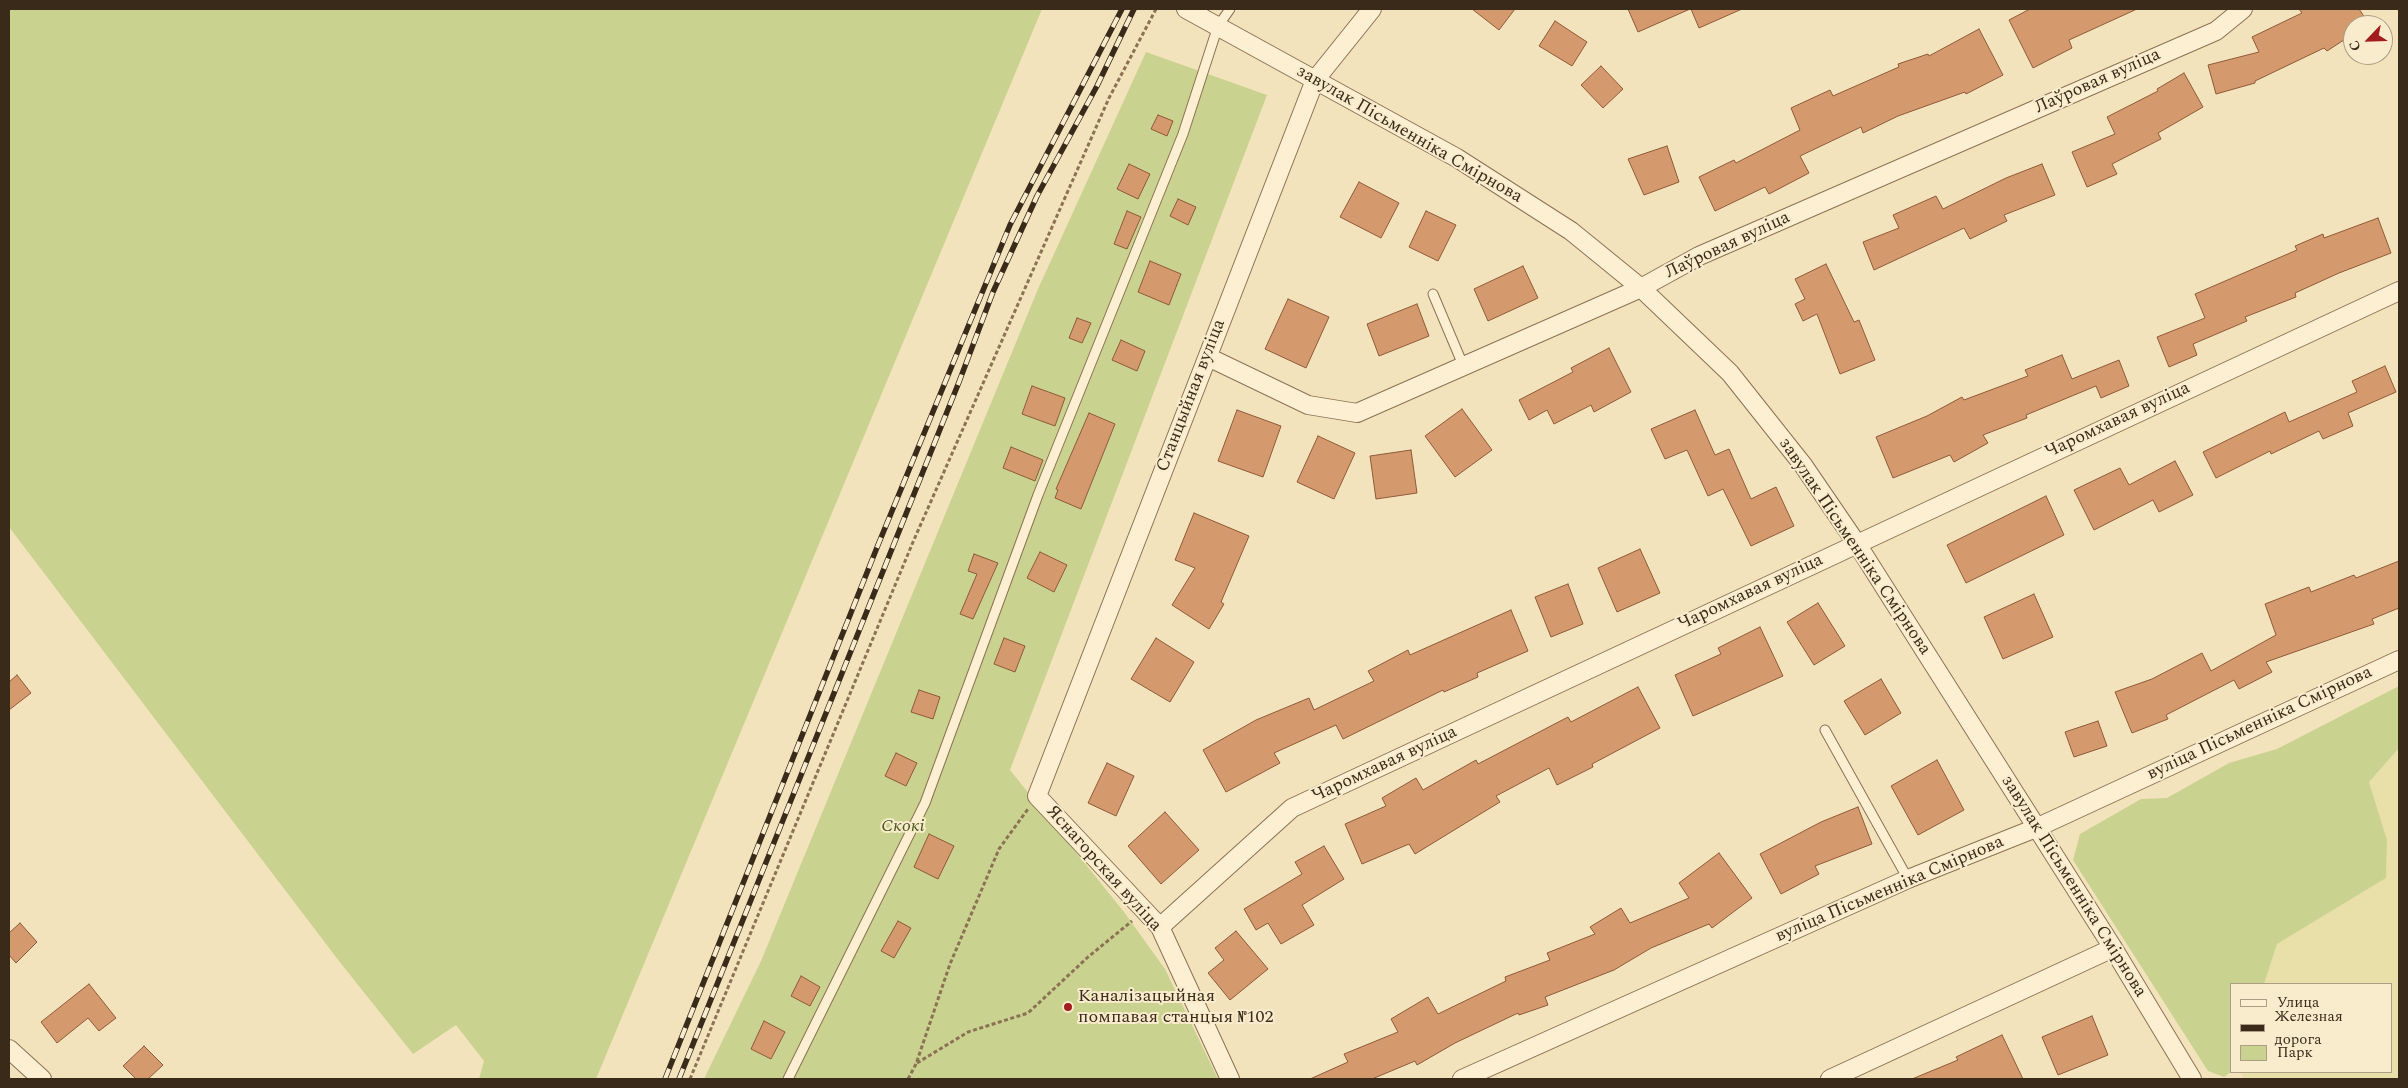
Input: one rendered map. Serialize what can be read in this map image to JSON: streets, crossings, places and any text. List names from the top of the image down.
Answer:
{
  "streets": {
    "street": [
      "Лаўровая вуліца",
      "завулак Пісьменніка Смірнова",
      "Станцыйная вуліца",
      "Чаромхавая вуліца",
      "вуліца Пісьменніка Смірнова",
      "Яснагорская вуліца"
    ]
  },
  "crossings": [
    ["Лаўровая вуліца", "завулак Пісьменніка Смірнова"],
    ["Лаўровая вуліца", "Станцыйная вуліца"],
    ["завулак Пісьменніка Смірнова", "Станцыйная вуліца"],
    ["завулак Пісьменніка Смірнова", "Чаромхавая вуліца"],
    ["завулак Пісьменніка Смірнова", "вуліца Пісьменніка Смірнова"],
    ["Станцыйная вуліца", "Яснагорская вуліца"],
    ["Чаромхавая вуліца", "Яснагорская вуліца"]
  ],
  "parks": ["Скокі"],
  "places": ["Каналізацыйная помпавая станцыя №102"],
  "legend": ["Улица", "Железная дорога", "Парк"],
  "north": "bottom left"
}
